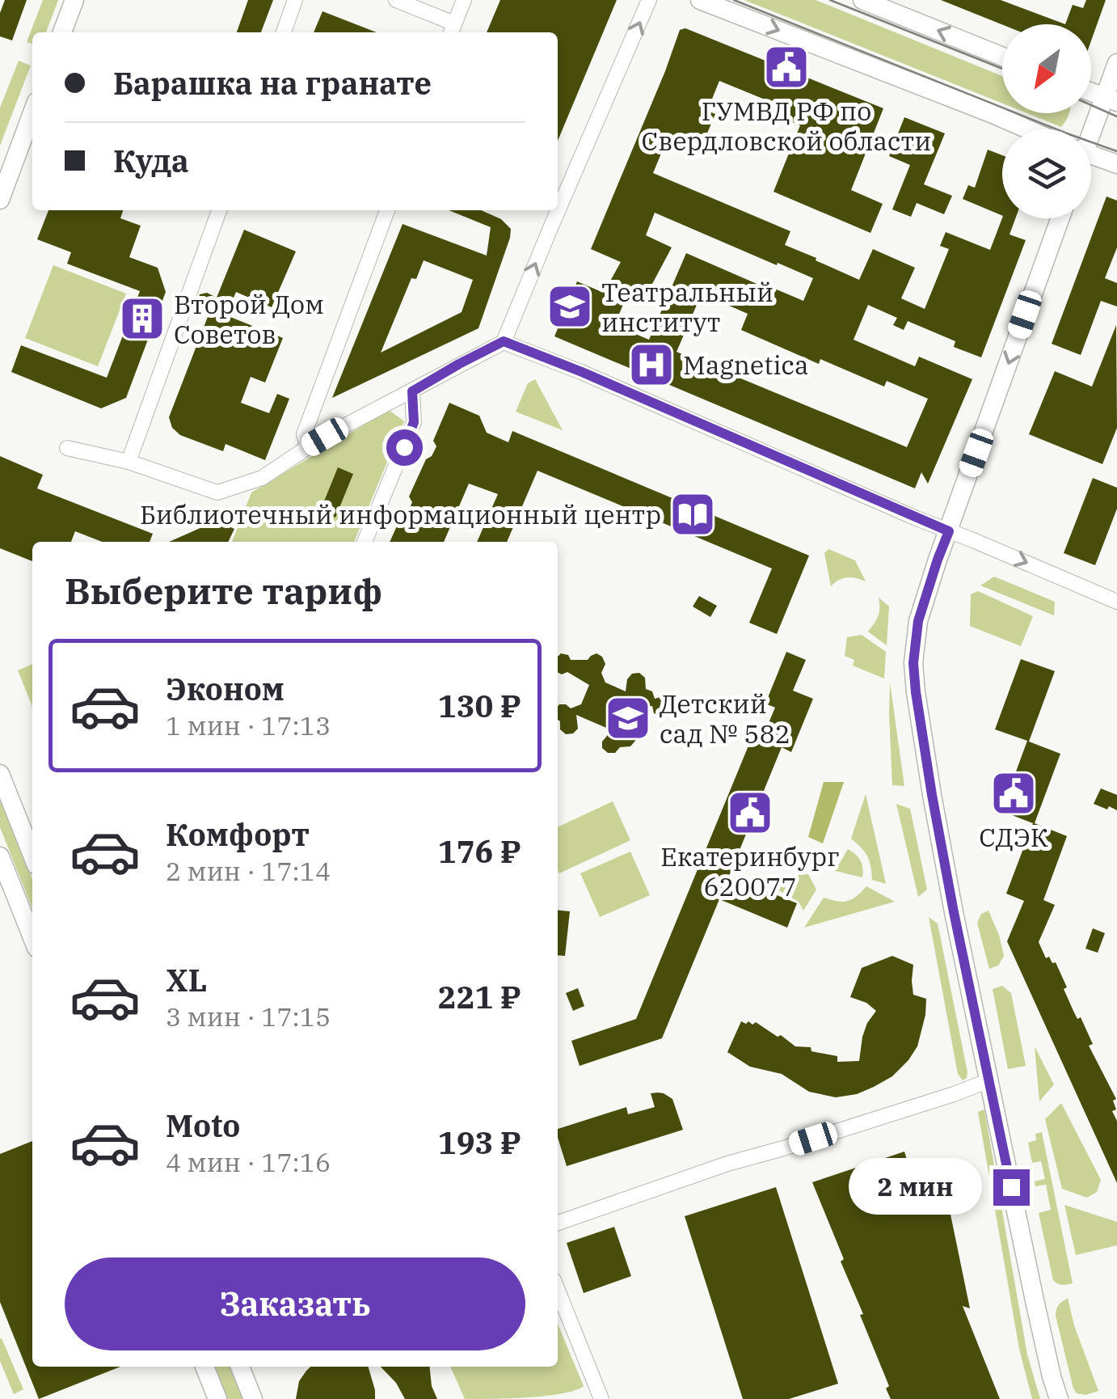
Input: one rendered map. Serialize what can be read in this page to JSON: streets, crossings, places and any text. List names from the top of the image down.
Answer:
{
  "places": {
    "public building": ["ГУМВД РФ по Свердловской области", "СДЭК", "Екатеринбург 620077"],
    "school or university": ["Театральный институт", "Детский сад № 582"],
    "building": ["Второй Дом Советов"],
    "hospital": ["Magnetica"],
    "library": ["Библиотечный информационный центр"]
  },
  "north": "bottom left",
  "page": {
    "banner": ["Барашка на гранате", "Куда"],
    "heading": "Выберите тариф",
    "list": [
      {
        "name": "Эконом",
        "note": "1 мин · 17:13",
        "value": "130 ₽"
      },
      {
        "name": "Комфорт",
        "note": "2 мин · 17:14",
        "value": "176 ₽"
      },
      {
        "name": "XL",
        "note": "3 мин · 17:15",
        "value": "221 ₽"
      },
      {
        "name": "Moto",
        "note": "4 мин · 17:16",
        "value": "193 ₽"
      }
    ],
    "bubble": "2 мин",
    "buttons": "Заказать"
  }
}
